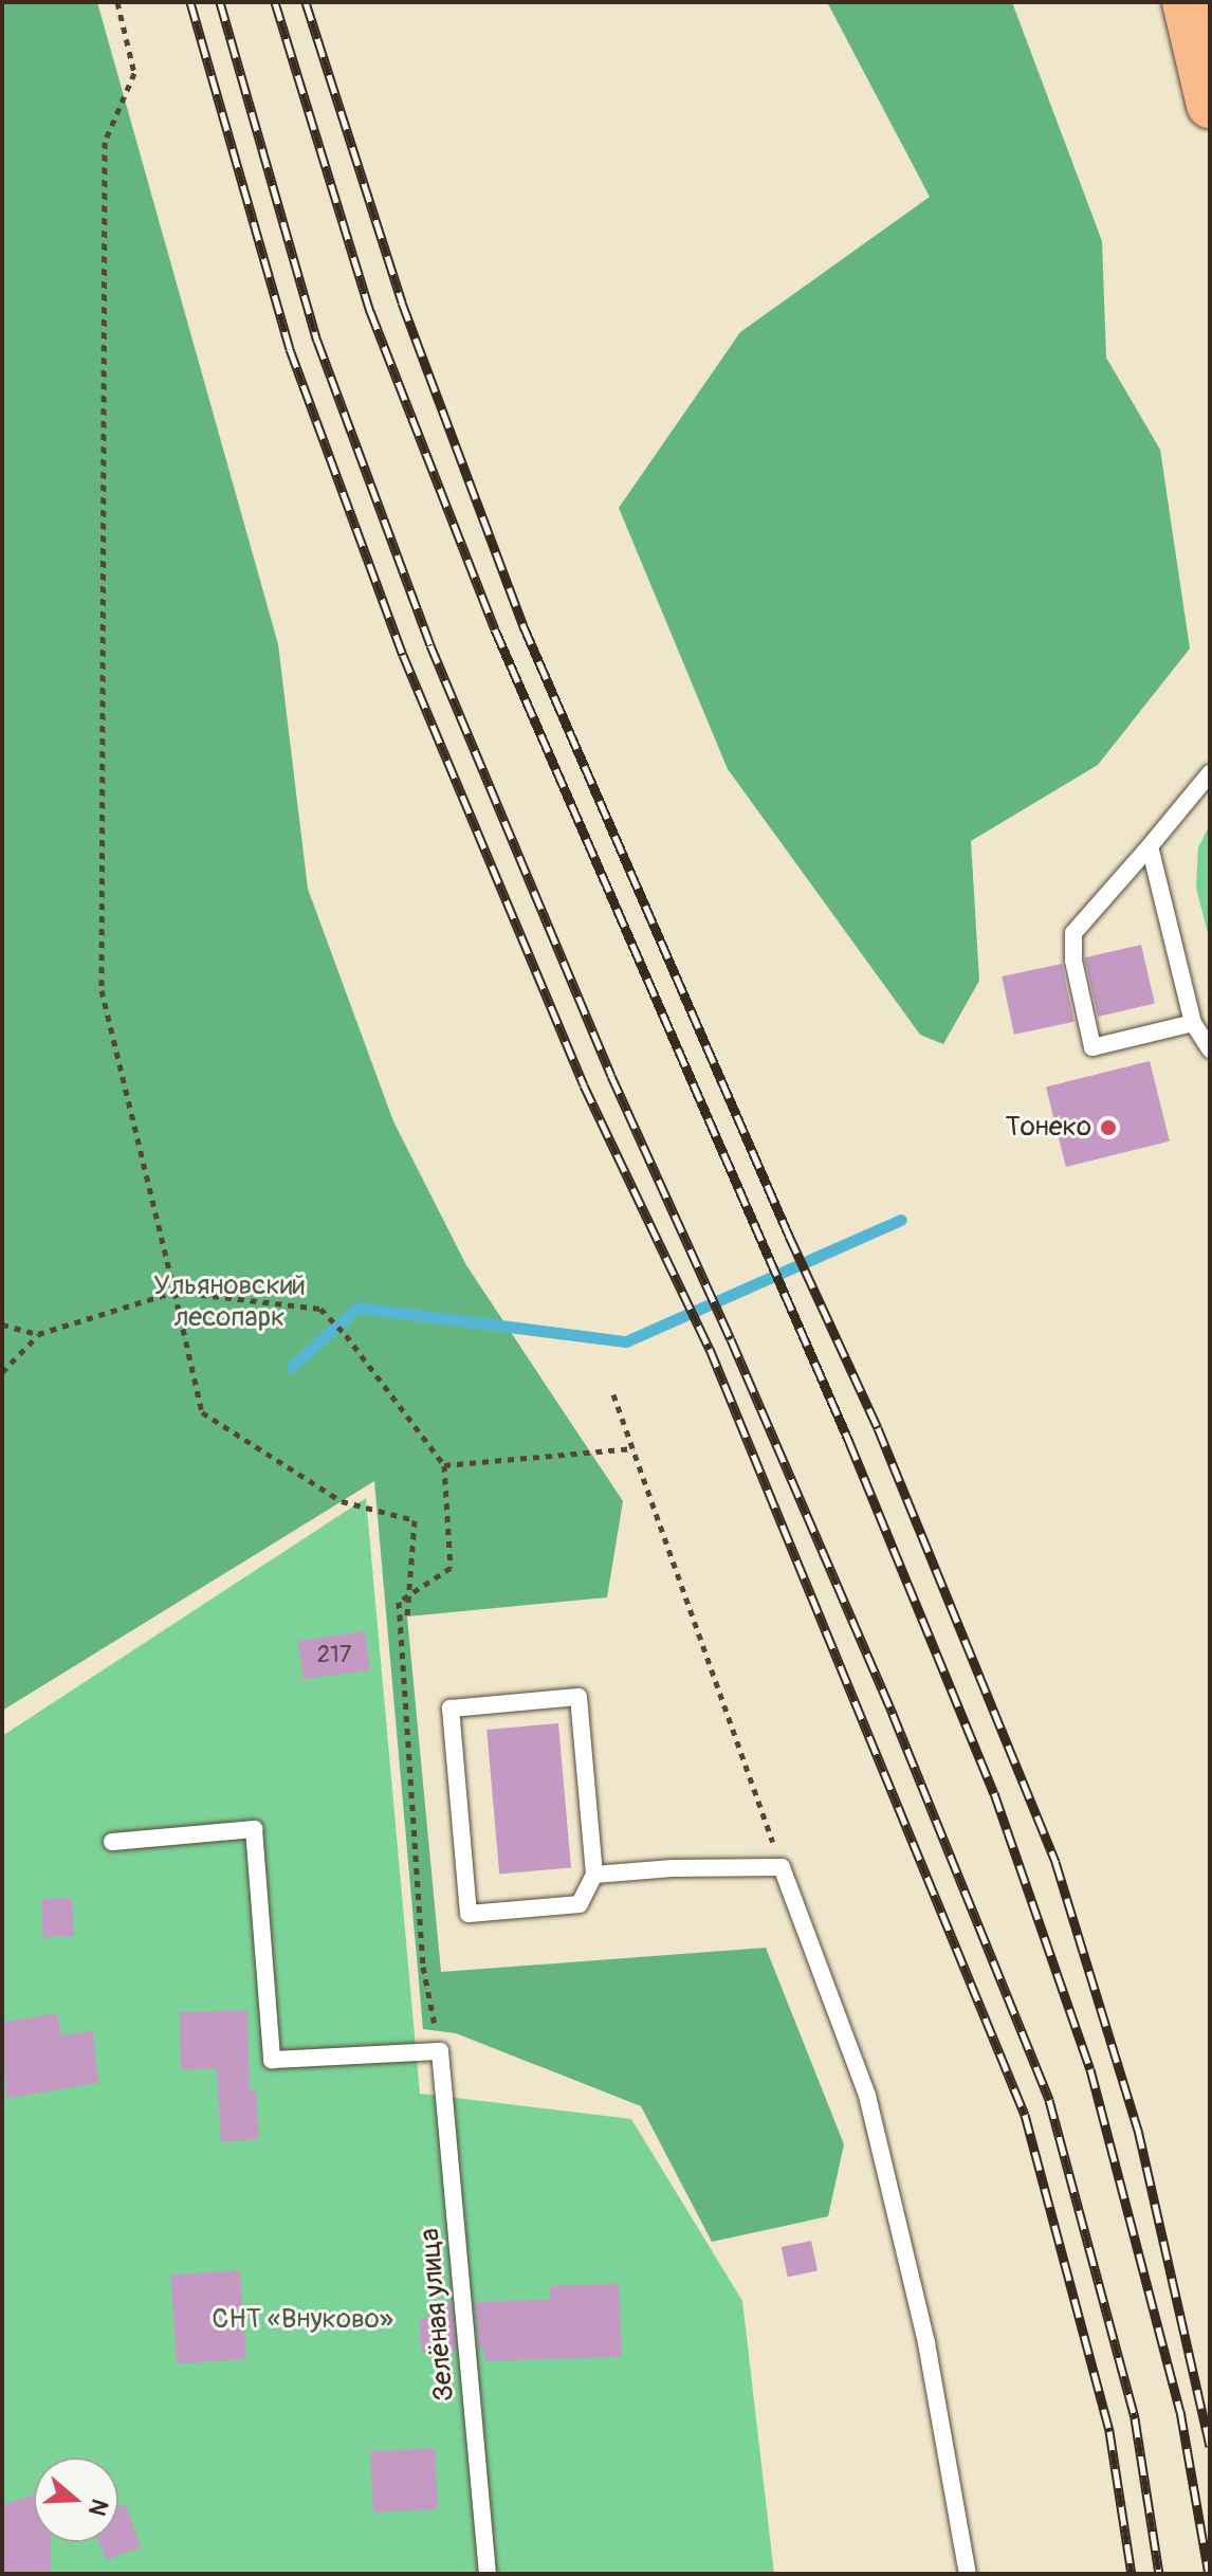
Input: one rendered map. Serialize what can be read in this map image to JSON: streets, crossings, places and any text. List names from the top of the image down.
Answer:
{
  "streets": {
    "lane": ["Зелёная улица"]
  },
  "parks": ["Ульяновский лесопарк", "СНТ «Внуково»"],
  "places": ["Тонеко"],
  "house_numbers": ["217"],
  "north": "right"
}
